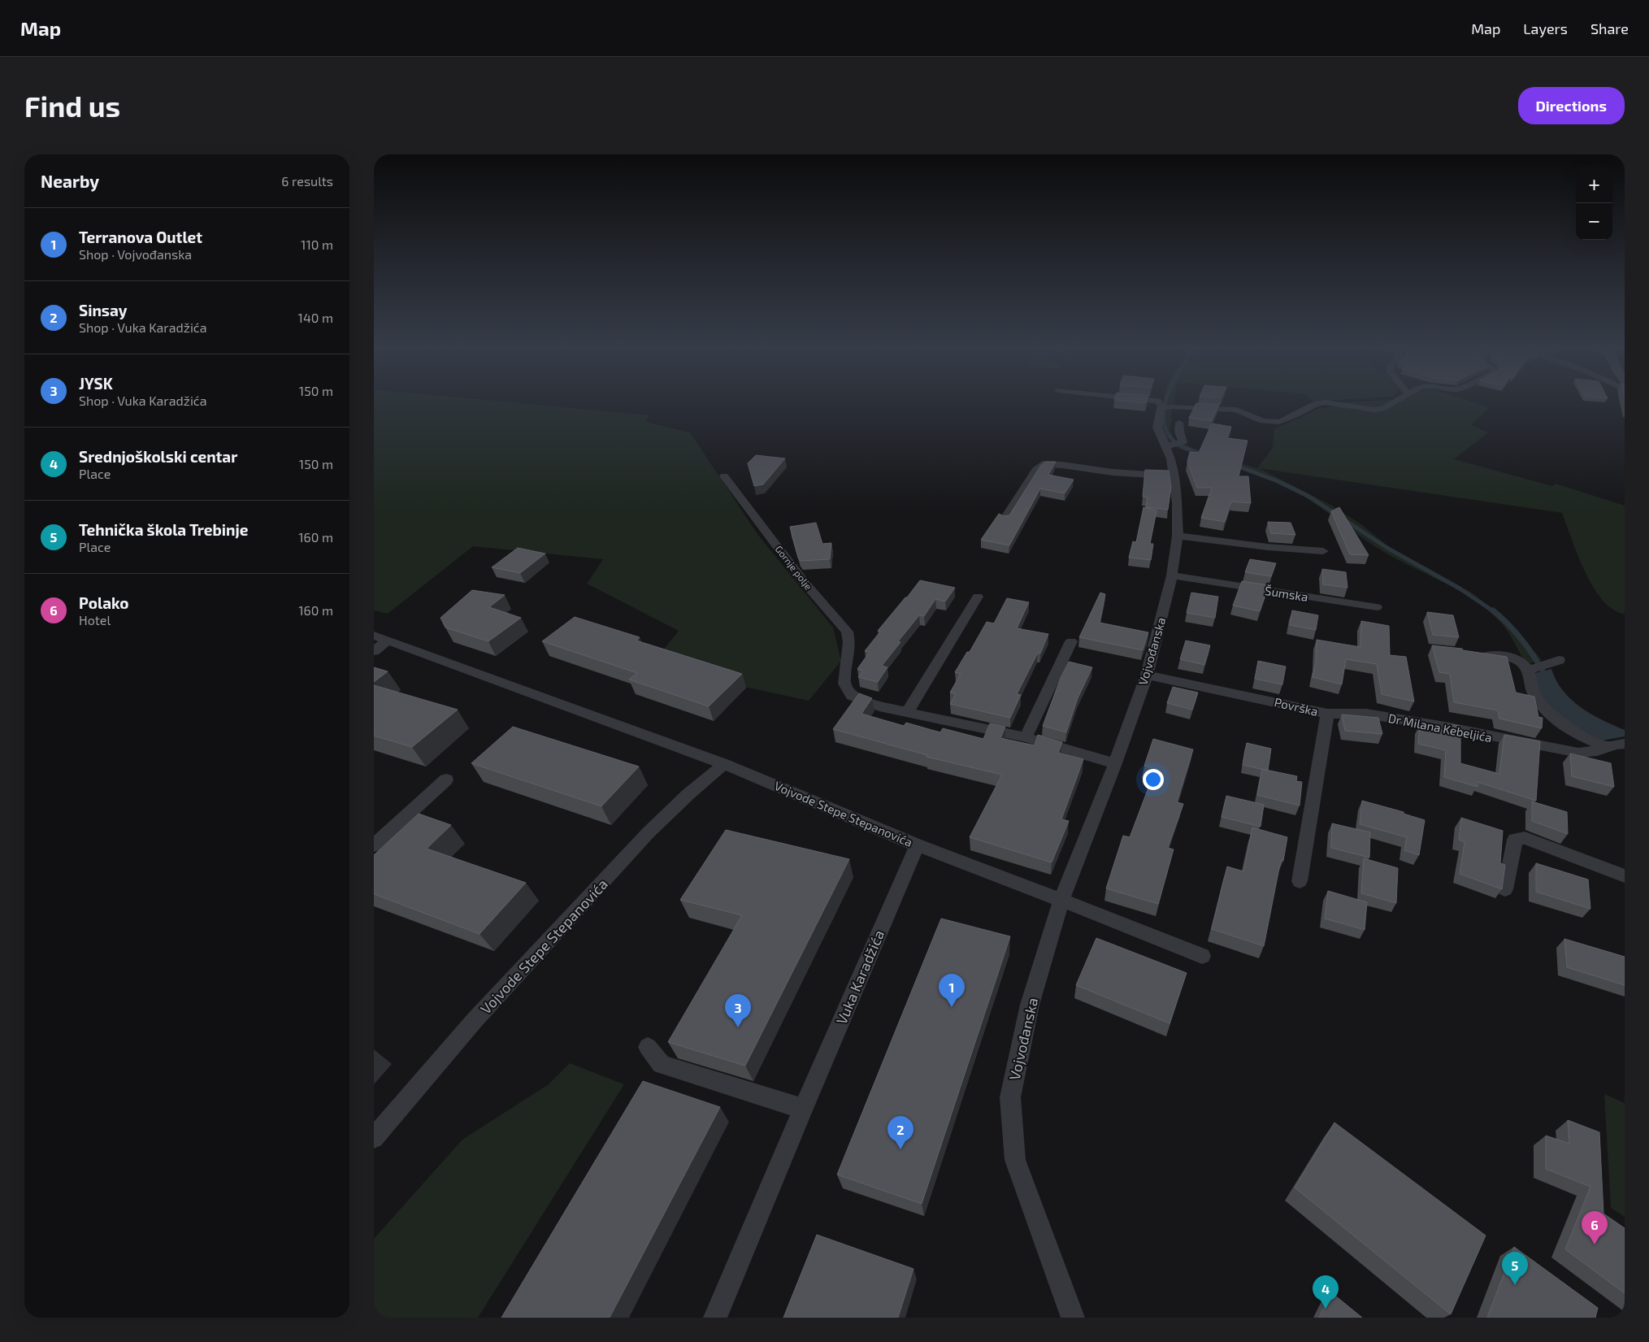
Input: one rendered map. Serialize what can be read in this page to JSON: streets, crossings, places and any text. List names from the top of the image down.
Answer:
{
  "streets": {
    "street": [
      "Gornje polje",
      "Šumska",
      "Vojvođanska",
      "Površka",
      "Dr Milana Kebeljića",
      "Vojvode Stepe Stepanovića",
      "Vuka Karadžića"
    ]
  },
  "crossings": [
    ["Šumska", "Vojvođanska"],
    ["Vojvođanska", "Površka"],
    ["Vojvođanska", "Vojvode Stepe Stepanovića"],
    ["Površka", "Dr Milana Kebeljića"],
    ["Vojvode Stepe Stepanovića", "Vuka Karadžića"]
  ],
  "page": {
    "header": "Map",
    "nav": ["Map", "Layers", "Share"],
    "buttons": "Directions",
    "title": "Find us",
    "heading": ["Nearby", "6 results"],
    "map_buttons": ["+", "−"],
    "list": [
      {
        "mark": "1",
        "name": "Terranova Outlet",
        "note": "Shop · Vojvođanska",
        "value": "110 m"
      },
      {
        "mark": "2",
        "name": "Sinsay",
        "note": "Shop · Vuka Karadžića",
        "value": "140 m"
      },
      {
        "mark": "3",
        "name": "JYSK",
        "note": "Shop · Vuka Karadžića",
        "value": "150 m"
      },
      {
        "mark": "4",
        "name": "Srednjoškolski centar",
        "note": "Place",
        "value": "150 m"
      },
      {
        "mark": "5",
        "name": "Tehnička škola Trebinje",
        "note": "Place",
        "value": "160 m"
      },
      {
        "mark": "6",
        "name": "Polako",
        "note": "Hotel",
        "value": "160 m"
      }
    ],
    "pins": [
      "1",
      "3",
      "2",
      "6",
      "5",
      "4"
    ]
  }
}
